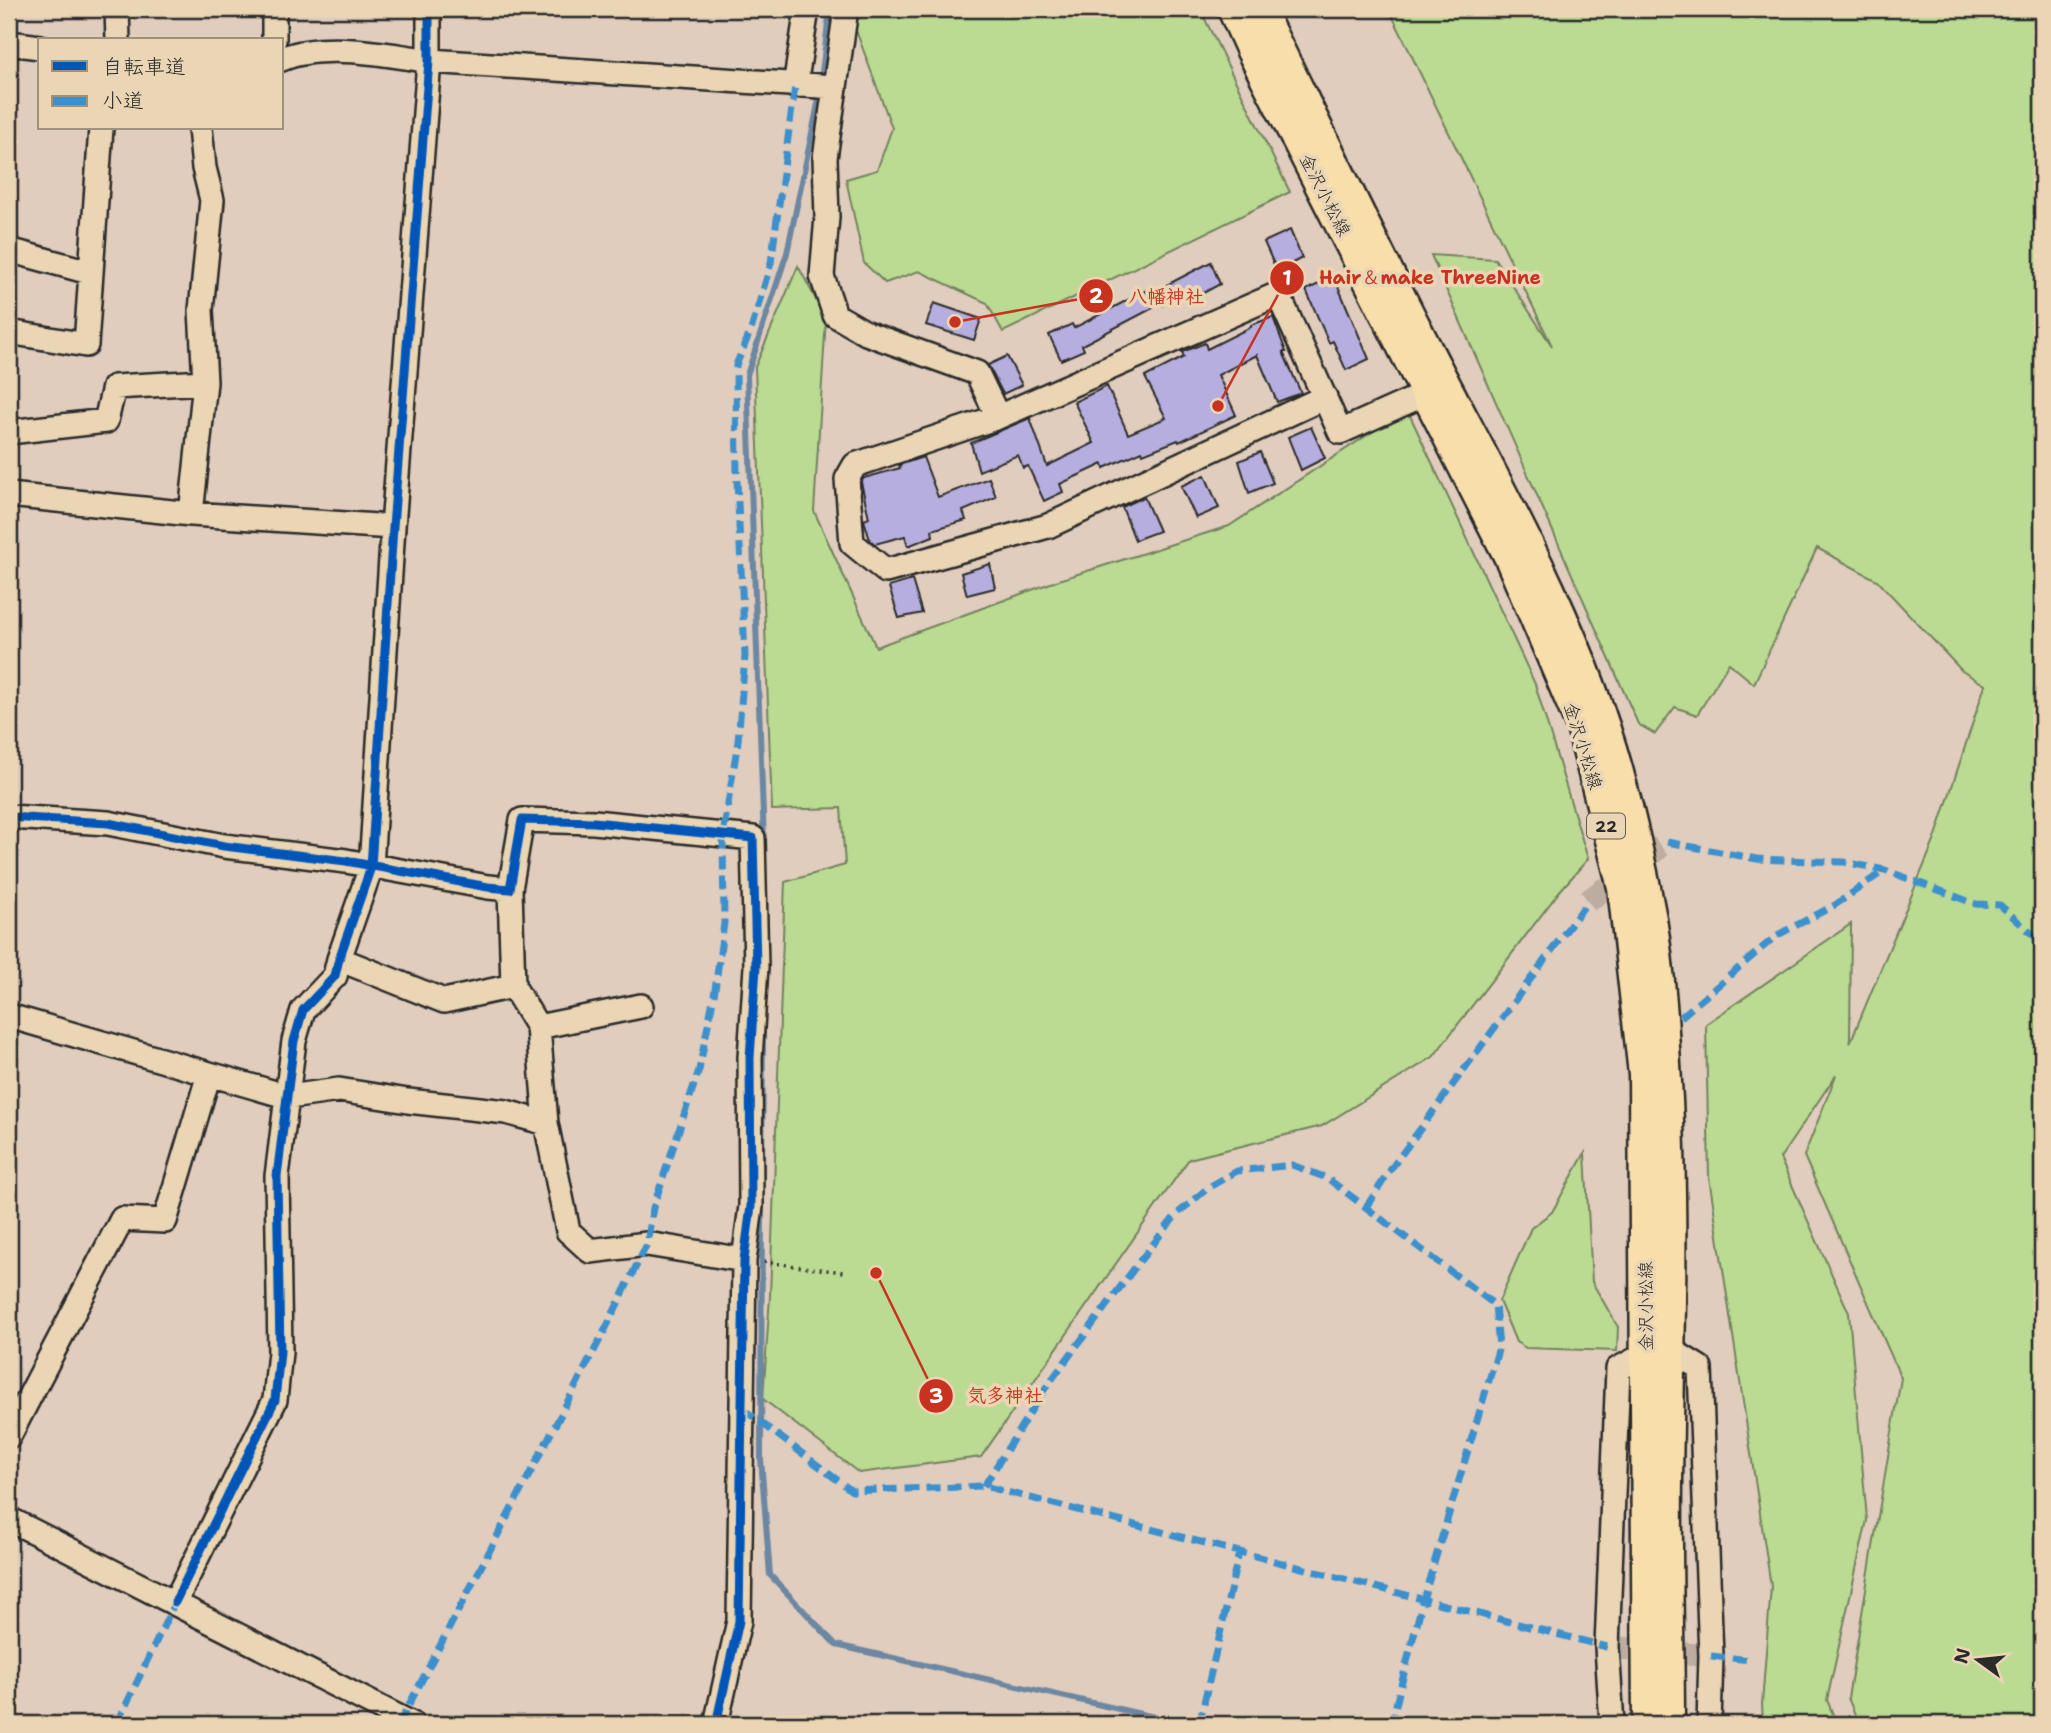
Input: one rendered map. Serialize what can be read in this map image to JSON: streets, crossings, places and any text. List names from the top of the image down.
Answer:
{
  "streets": {
    "main road": ["金沢小松線", "22"]
  },
  "places": ["八幡神社", "Hair＆make ThreeNine", "気多神社"],
  "legend": ["自転車道", "小道"],
  "north": "left"
}
